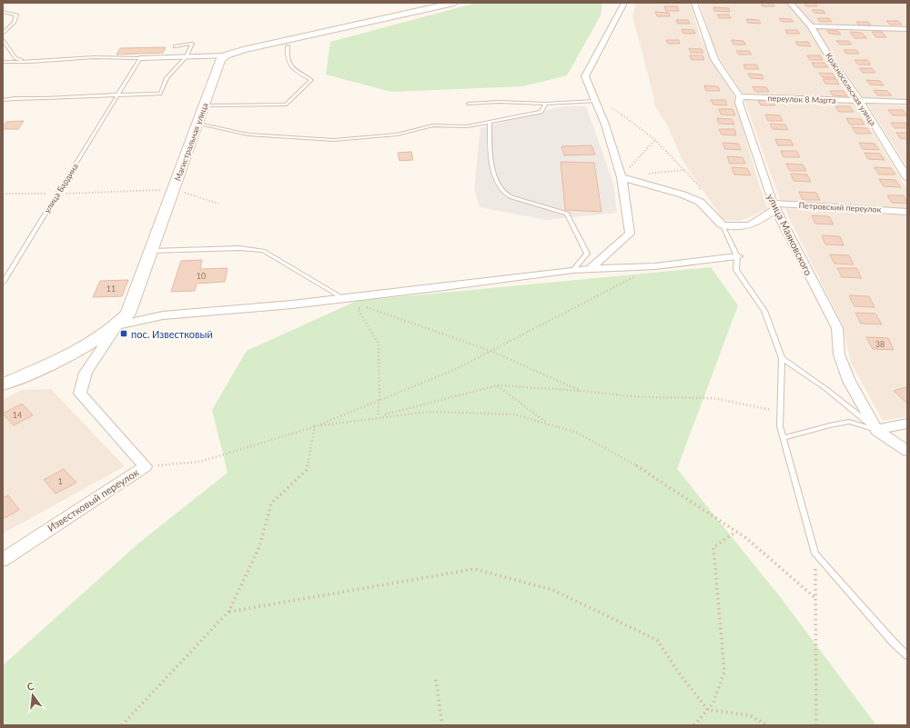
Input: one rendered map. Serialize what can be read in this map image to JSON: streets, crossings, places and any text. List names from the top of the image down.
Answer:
{
  "streets": {
    "street": [
      "Красносельская улица",
      "переулок 8 Марта",
      "Магистральная улица",
      "Петровский переулок",
      "улица Маяковского",
      "Известковый переулок"
    ],
    "lane": ["улица Бардина"]
  },
  "crossings": [
    ["Красносельская улица", "переулок 8 Марта"],
    ["переулок 8 Марта", "улица Маяковского"],
    ["Магистральная улица", "Известковый переулок"],
    ["Петровский переулок", "улица Маяковского"]
  ],
  "places": {
    "transit": ["пос. Известковый"]
  },
  "house_numbers": [
    "10",
    "11",
    "38",
    "14",
    "1"
  ],
  "north": "top"
}
